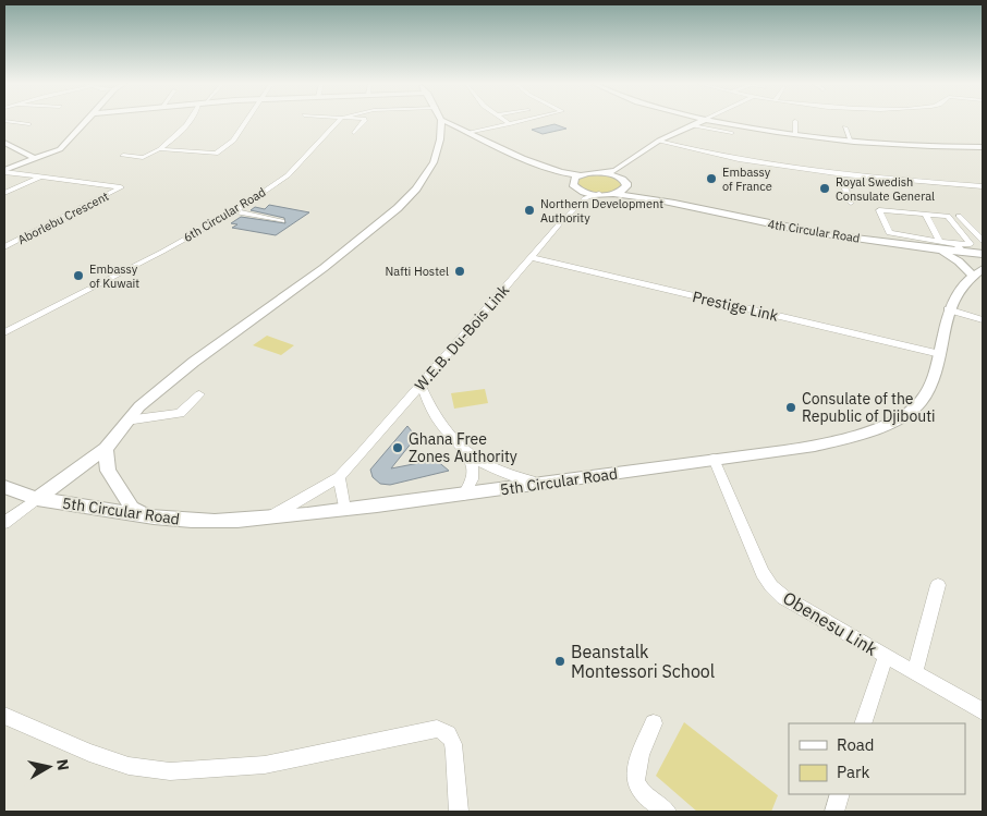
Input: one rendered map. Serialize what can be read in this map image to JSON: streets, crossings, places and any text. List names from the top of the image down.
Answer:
{
  "streets": {
    "street": [
      "6th Circular Road",
      "Aborlebu Crescent",
      "4th Circular Road",
      "Prestige Link",
      "W.E.B. Du-Bois Link",
      "5th Circular Road",
      "Obenesu Link"
    ]
  },
  "crossings": [
    ["Prestige Link", "W.E.B. Du-Bois Link"],
    ["Prestige Link", "5th Circular Road"],
    ["W.E.B. Du-Bois Link", "5th Circular Road"],
    ["5th Circular Road", "Obenesu Link"]
  ],
  "places": [
    "Embassy of France",
    "Royal Swedish Consulate General",
    "Northern Development Authority",
    "Nafti Hostel",
    "Embassy of Kuwait",
    "Consulate of the Republic of Djibouti",
    "Ghana Free Zones Authority",
    "Beanstalk Montessori School"
  ],
  "legend": ["Road", "Park"],
  "north": "right"
}
